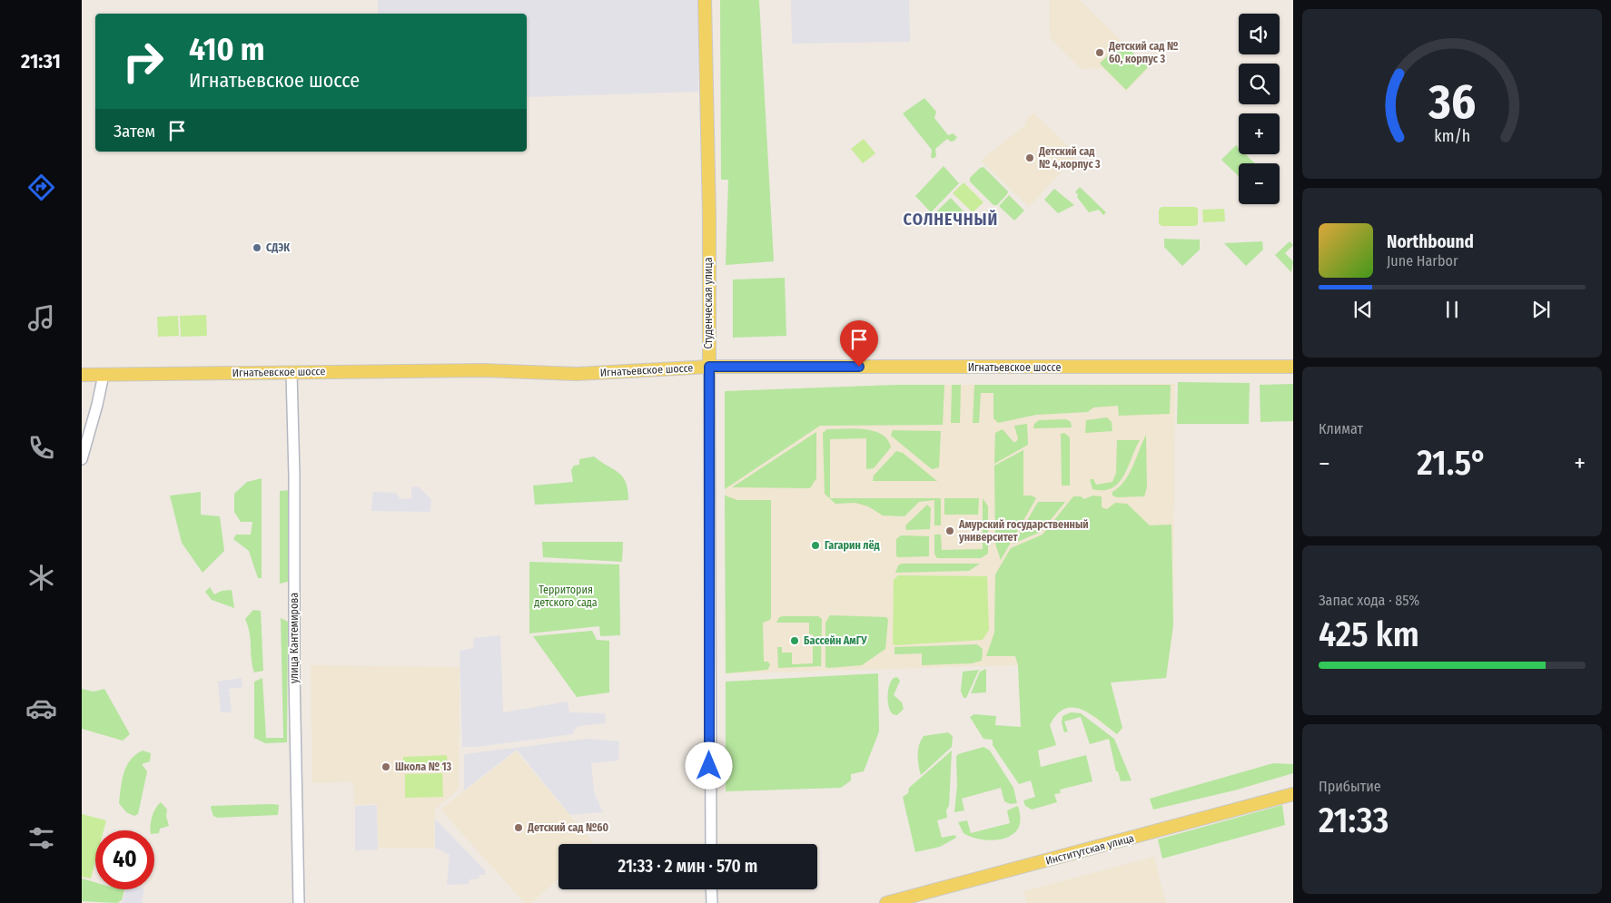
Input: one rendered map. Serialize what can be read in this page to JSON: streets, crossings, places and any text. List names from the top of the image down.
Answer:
{
  "streets": {
    "main road": ["Студенческая улица", "Игнатьевское шоссе", "Институтская улица"],
    "street": ["улица Кантемирова"]
  },
  "crossings": [
    ["Студенческая улица", "Игнатьевское шоссе"],
    ["Игнатьевское шоссе", "улица Кантемирова"]
  ],
  "districts": ["СОЛНЕЧНЫЙ"],
  "parks": ["Территория детского сада"],
  "places": [
    "Детский сад № 60, корпус 3",
    "Детский сад № 4,корпус 3",
    "СДЭК",
    "Амурский государственный университет",
    "Гагарин лёд",
    "Бассейн АмГУ",
    "Школа № 13",
    "Детский сад №60"
  ],
  "page": {
    "tabs": "21:31",
    "map_buttons": ["+", "−"],
    "turn": ["410 m", "Игнатьевское шоссе"],
    "then": "Затем",
    "song": ["Northbound", "June Harbor"],
    "tile": [
      "Климат",
      ["Запас хода · 85%", "425 km"],
      ["Прибытие", "21:33"]
    ],
    "heat": ["−", "21.5°", "+"],
    "limit": "40",
    "trip": "21:33 · 2 мин · 570 m",
    "gauge": ["36", "km/h"]
  }
}
